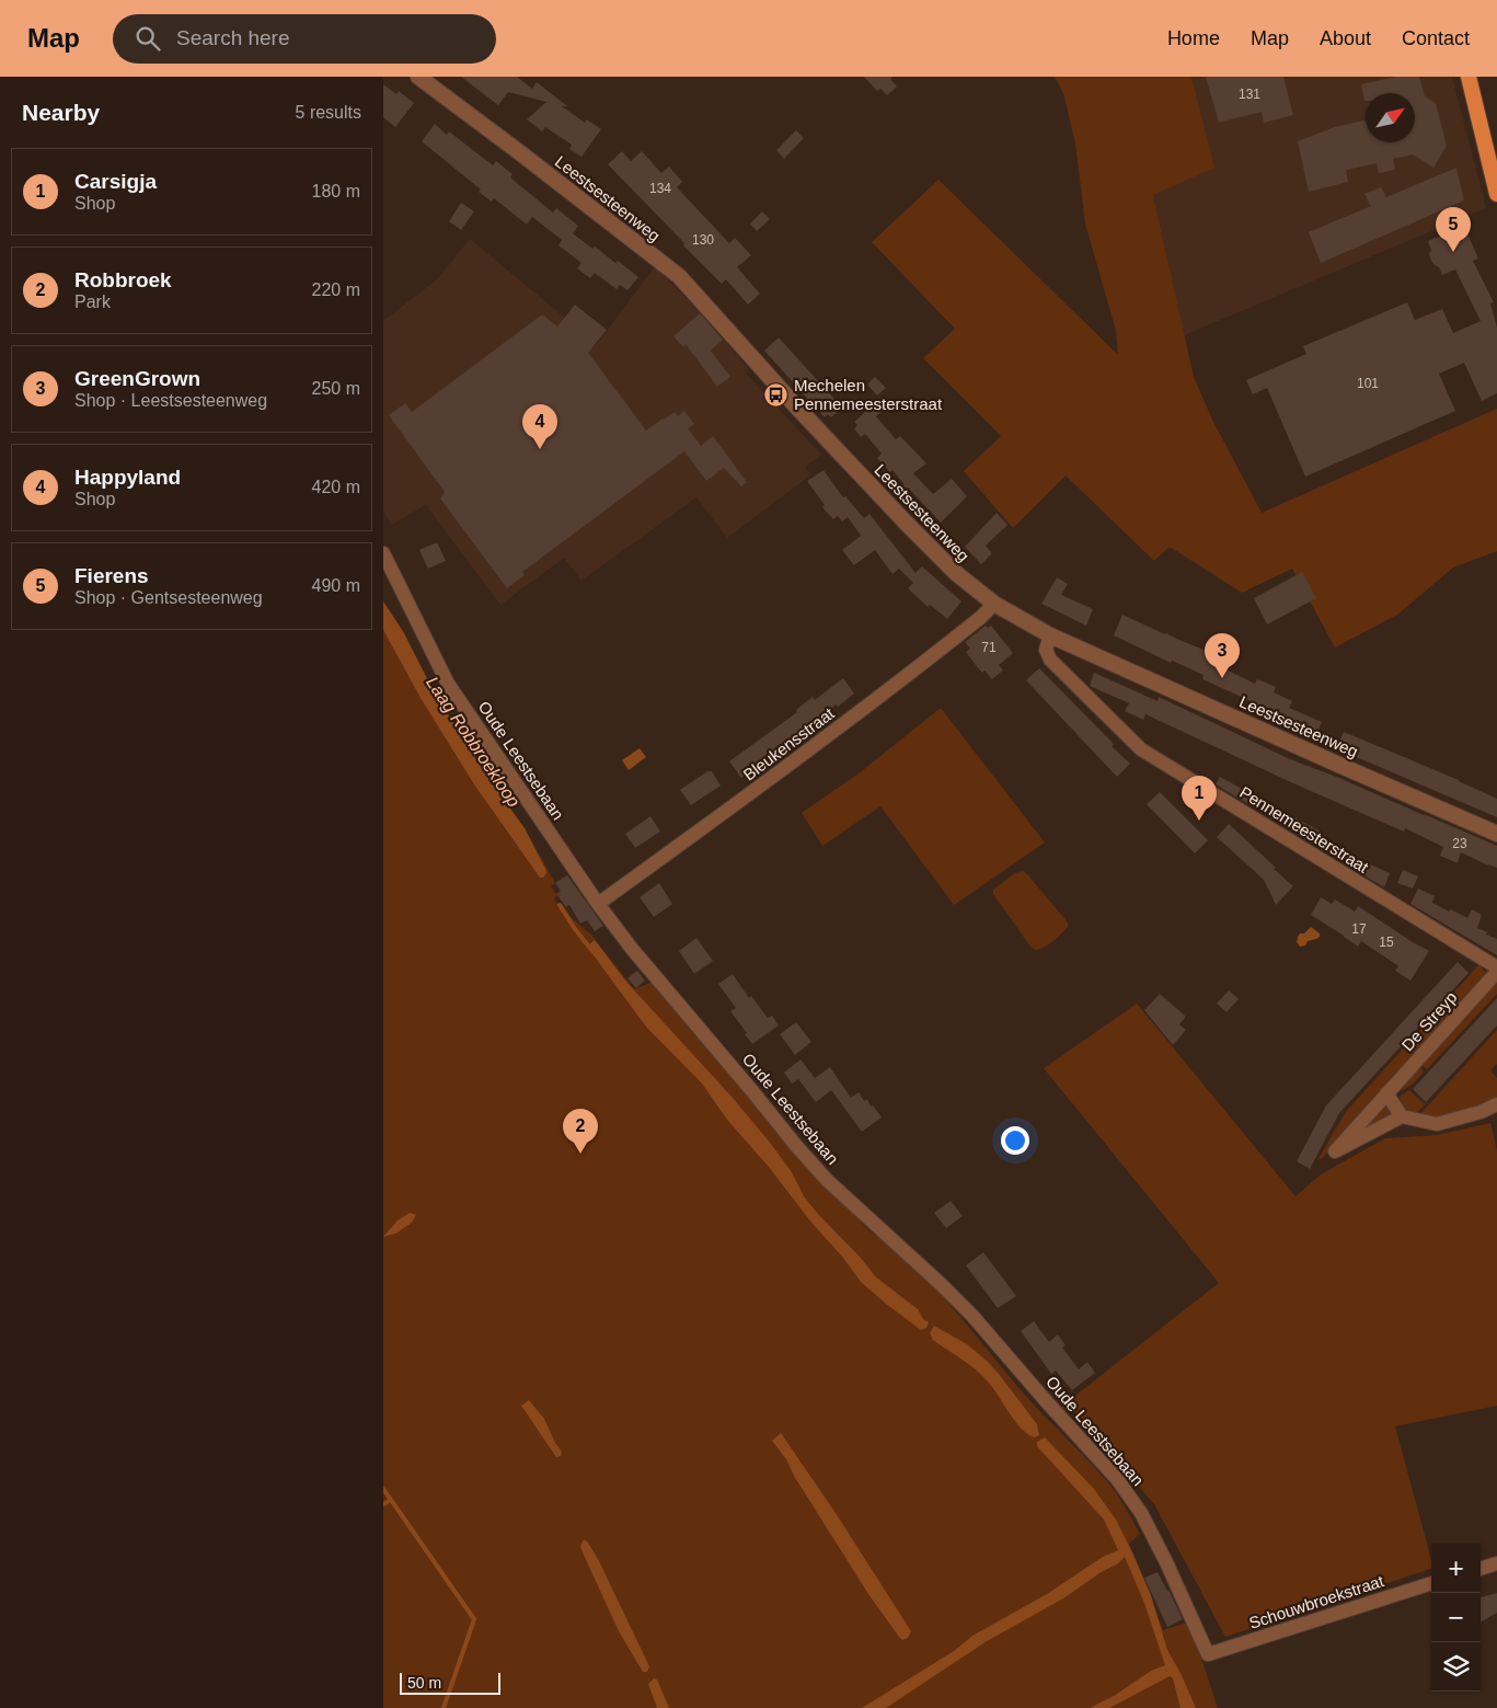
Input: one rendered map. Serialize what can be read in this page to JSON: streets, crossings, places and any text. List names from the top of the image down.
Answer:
{
  "streets": {
    "street": [
      "Leestsesteenweg",
      "Bleukensstraat",
      "Oude Leestsebaan",
      "Pennemeesterstraat",
      "De Streyp",
      "Schouwbroekstraat"
    ]
  },
  "crossings": [
    ["Leestsesteenweg", "Bleukensstraat"],
    ["Leestsesteenweg", "Pennemeesterstraat"],
    ["Bleukensstraat", "Oude Leestsebaan"],
    ["Oude Leestsebaan", "Schouwbroekstraat"]
  ],
  "water": ["Laag Robbroekloop"],
  "places": {
    "bus stop": ["Mechelen Pennemeesterstraat"]
  },
  "house_numbers": [
    "131",
    "134",
    "130",
    "101",
    "71",
    "23",
    "17",
    "15"
  ],
  "scale_bar": "50 m",
  "north": "top right",
  "page": {
    "header": "Map",
    "search": "Search here",
    "nav": [
      "Home",
      "Map",
      "About",
      "Contact"
    ],
    "heading": ["Nearby", "5 results"],
    "list": [
      {
        "mark": "1",
        "name": "Carsigja",
        "note": "Shop",
        "value": "180 m"
      },
      {
        "mark": "2",
        "name": "Robbroek",
        "note": "Park",
        "value": "220 m"
      },
      {
        "mark": "3",
        "name": "GreenGrown",
        "note": "Shop · Leestsesteenweg",
        "value": "250 m"
      },
      {
        "mark": "4",
        "name": "Happyland",
        "note": "Shop",
        "value": "420 m"
      },
      {
        "mark": "5",
        "name": "Fierens",
        "note": "Shop · Gentsesteenweg",
        "value": "490 m"
      }
    ],
    "pins": [
      "5",
      "4",
      "3",
      "1",
      "2"
    ],
    "map_buttons": ["+", "−"],
    "scale": "50 m"
  }
}
